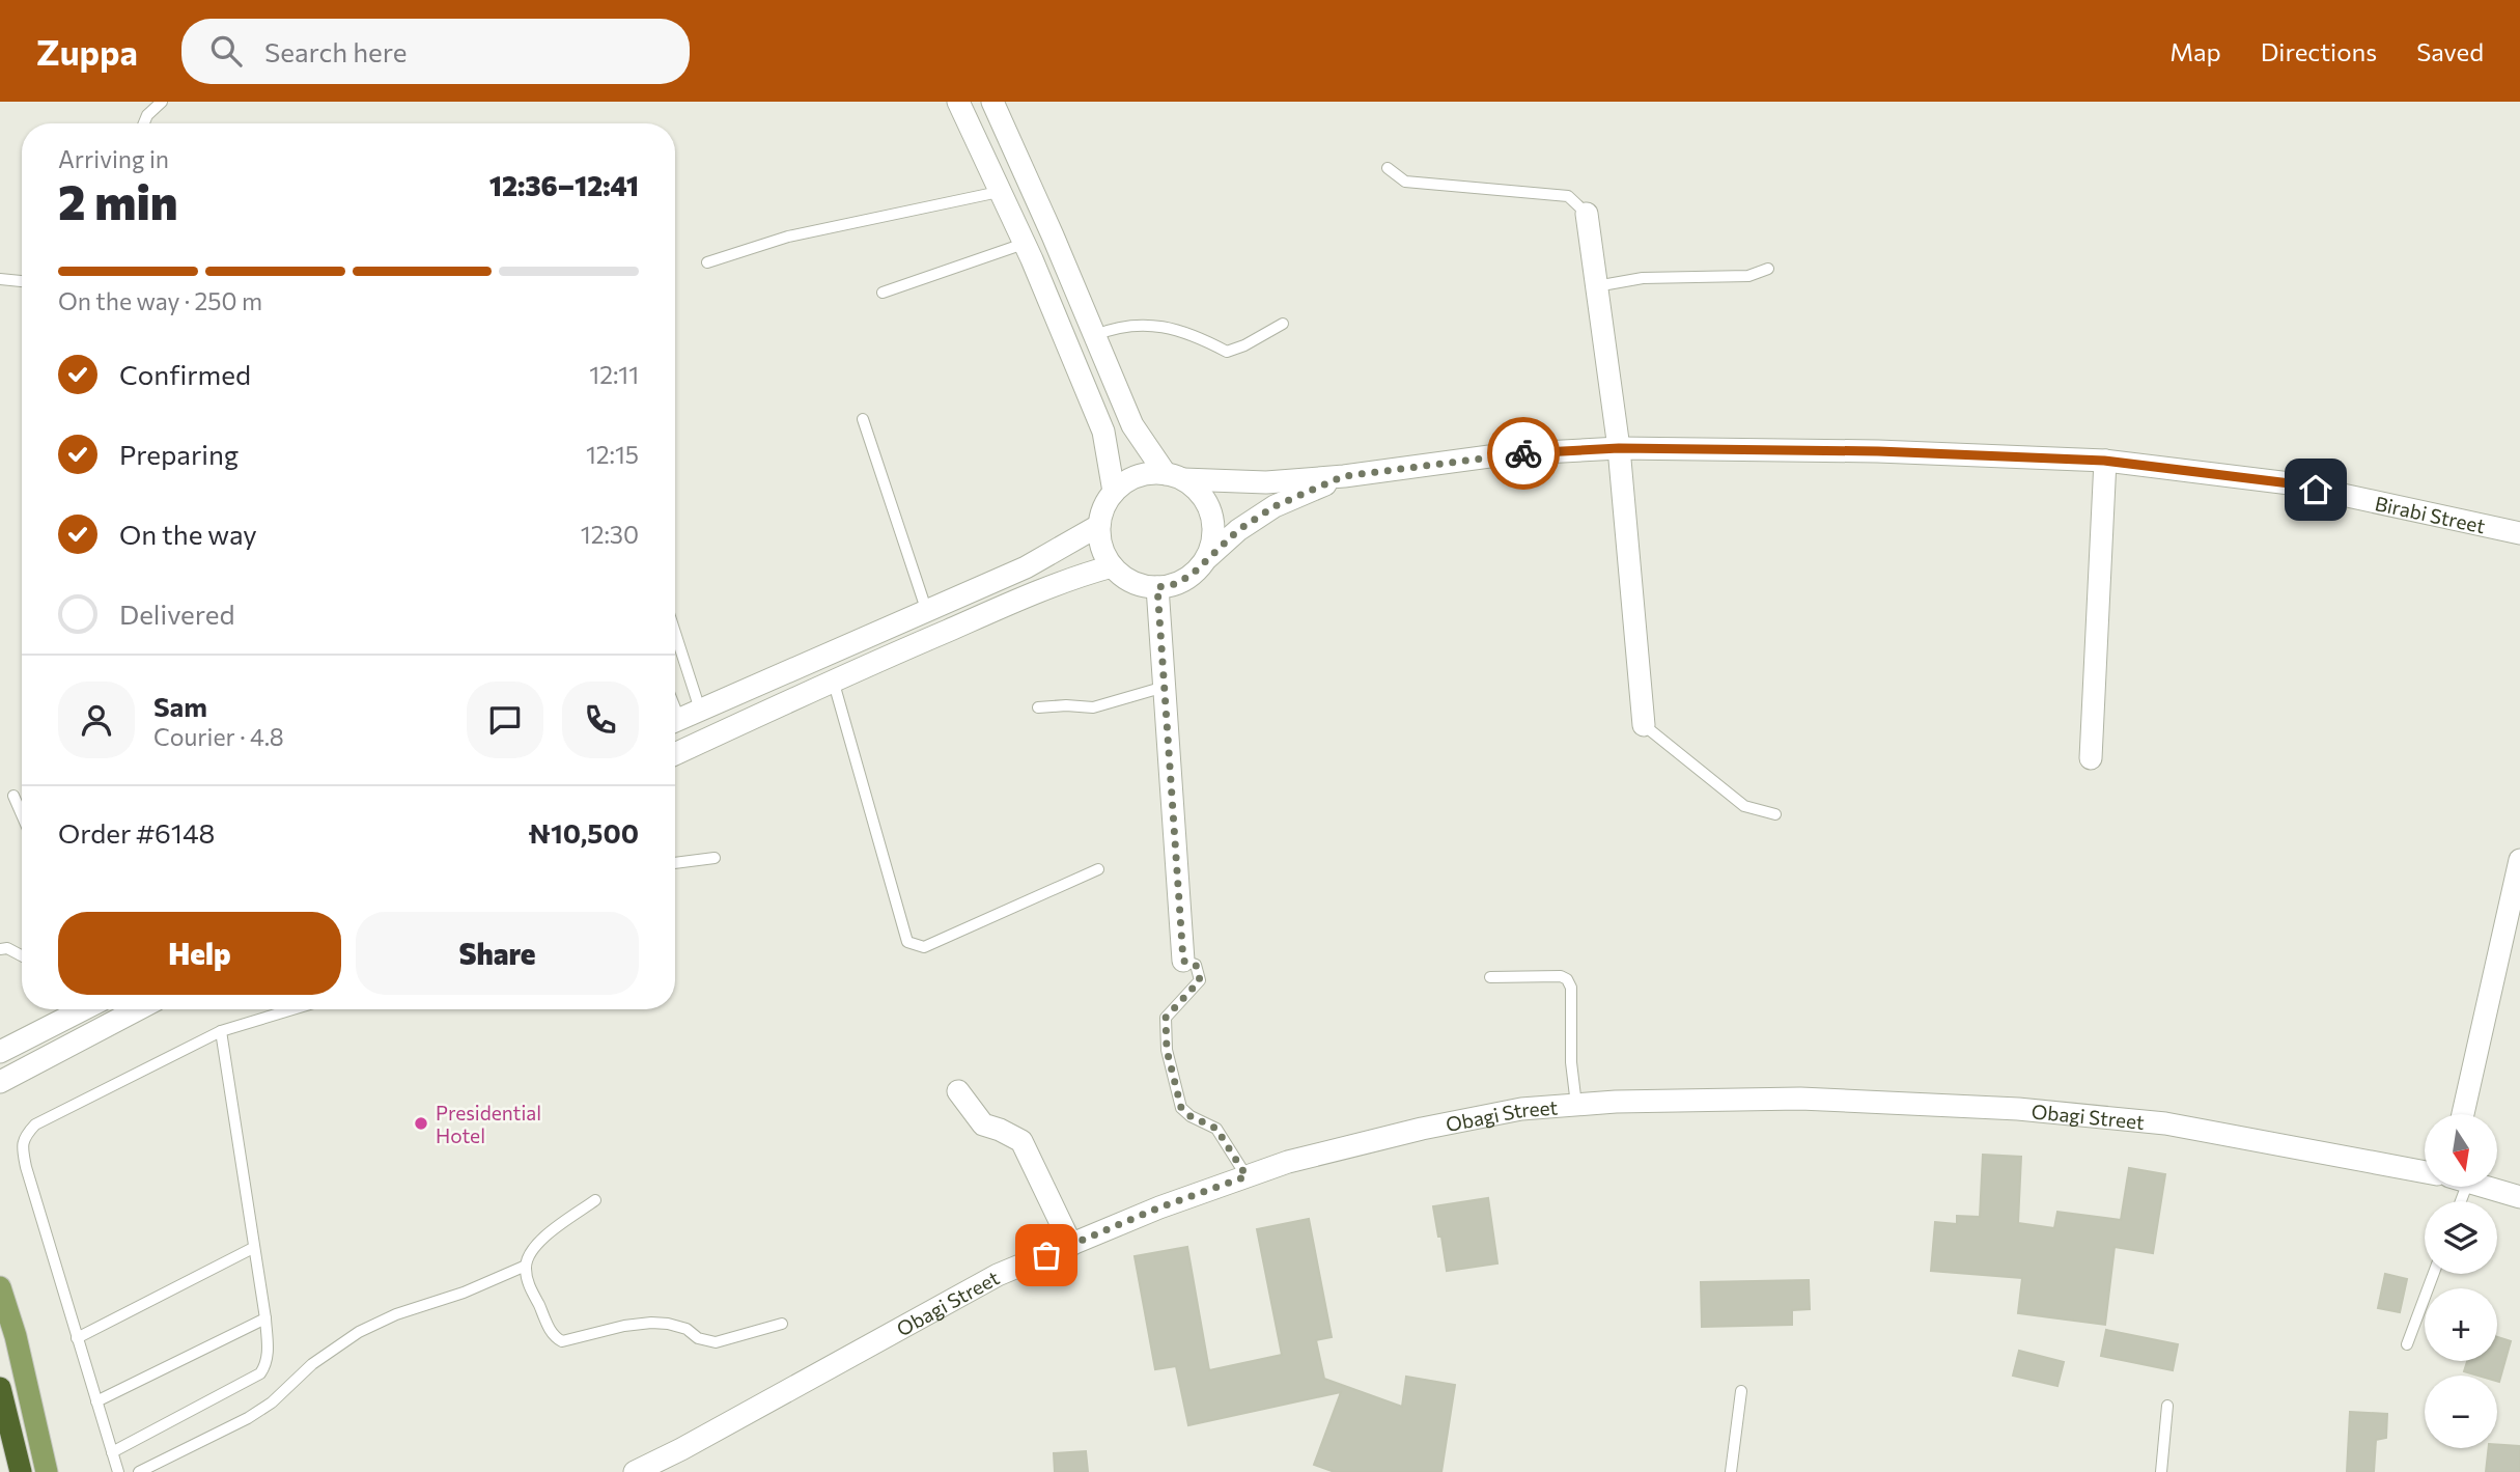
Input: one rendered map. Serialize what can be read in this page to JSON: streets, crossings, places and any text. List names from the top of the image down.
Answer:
{
  "streets": {
    "street": ["Birabi Street", "Obagi Street"]
  },
  "places": ["Presidential Hotel"],
  "north": "bottom",
  "page": {
    "header": "Zuppa",
    "search": "Search here",
    "nav": ["Map", "Directions", "Saved"],
    "heading": ["2 min", "Arriving in", "12:36–12:41"],
    "panel": [
      "Sam",
      "Courier · 4.8",
      "Order #6148",
      "₦10,500"
    ],
    "bar": "On the way · 250 m",
    "list": [
      ["Confirmed", "12:11"],
      ["Preparing", "12:15"],
      ["On the way", "12:30"],
      "Delivered"
    ],
    "buttons": ["Help", "Share"],
    "map_buttons": ["+", "−"]
  }
}
